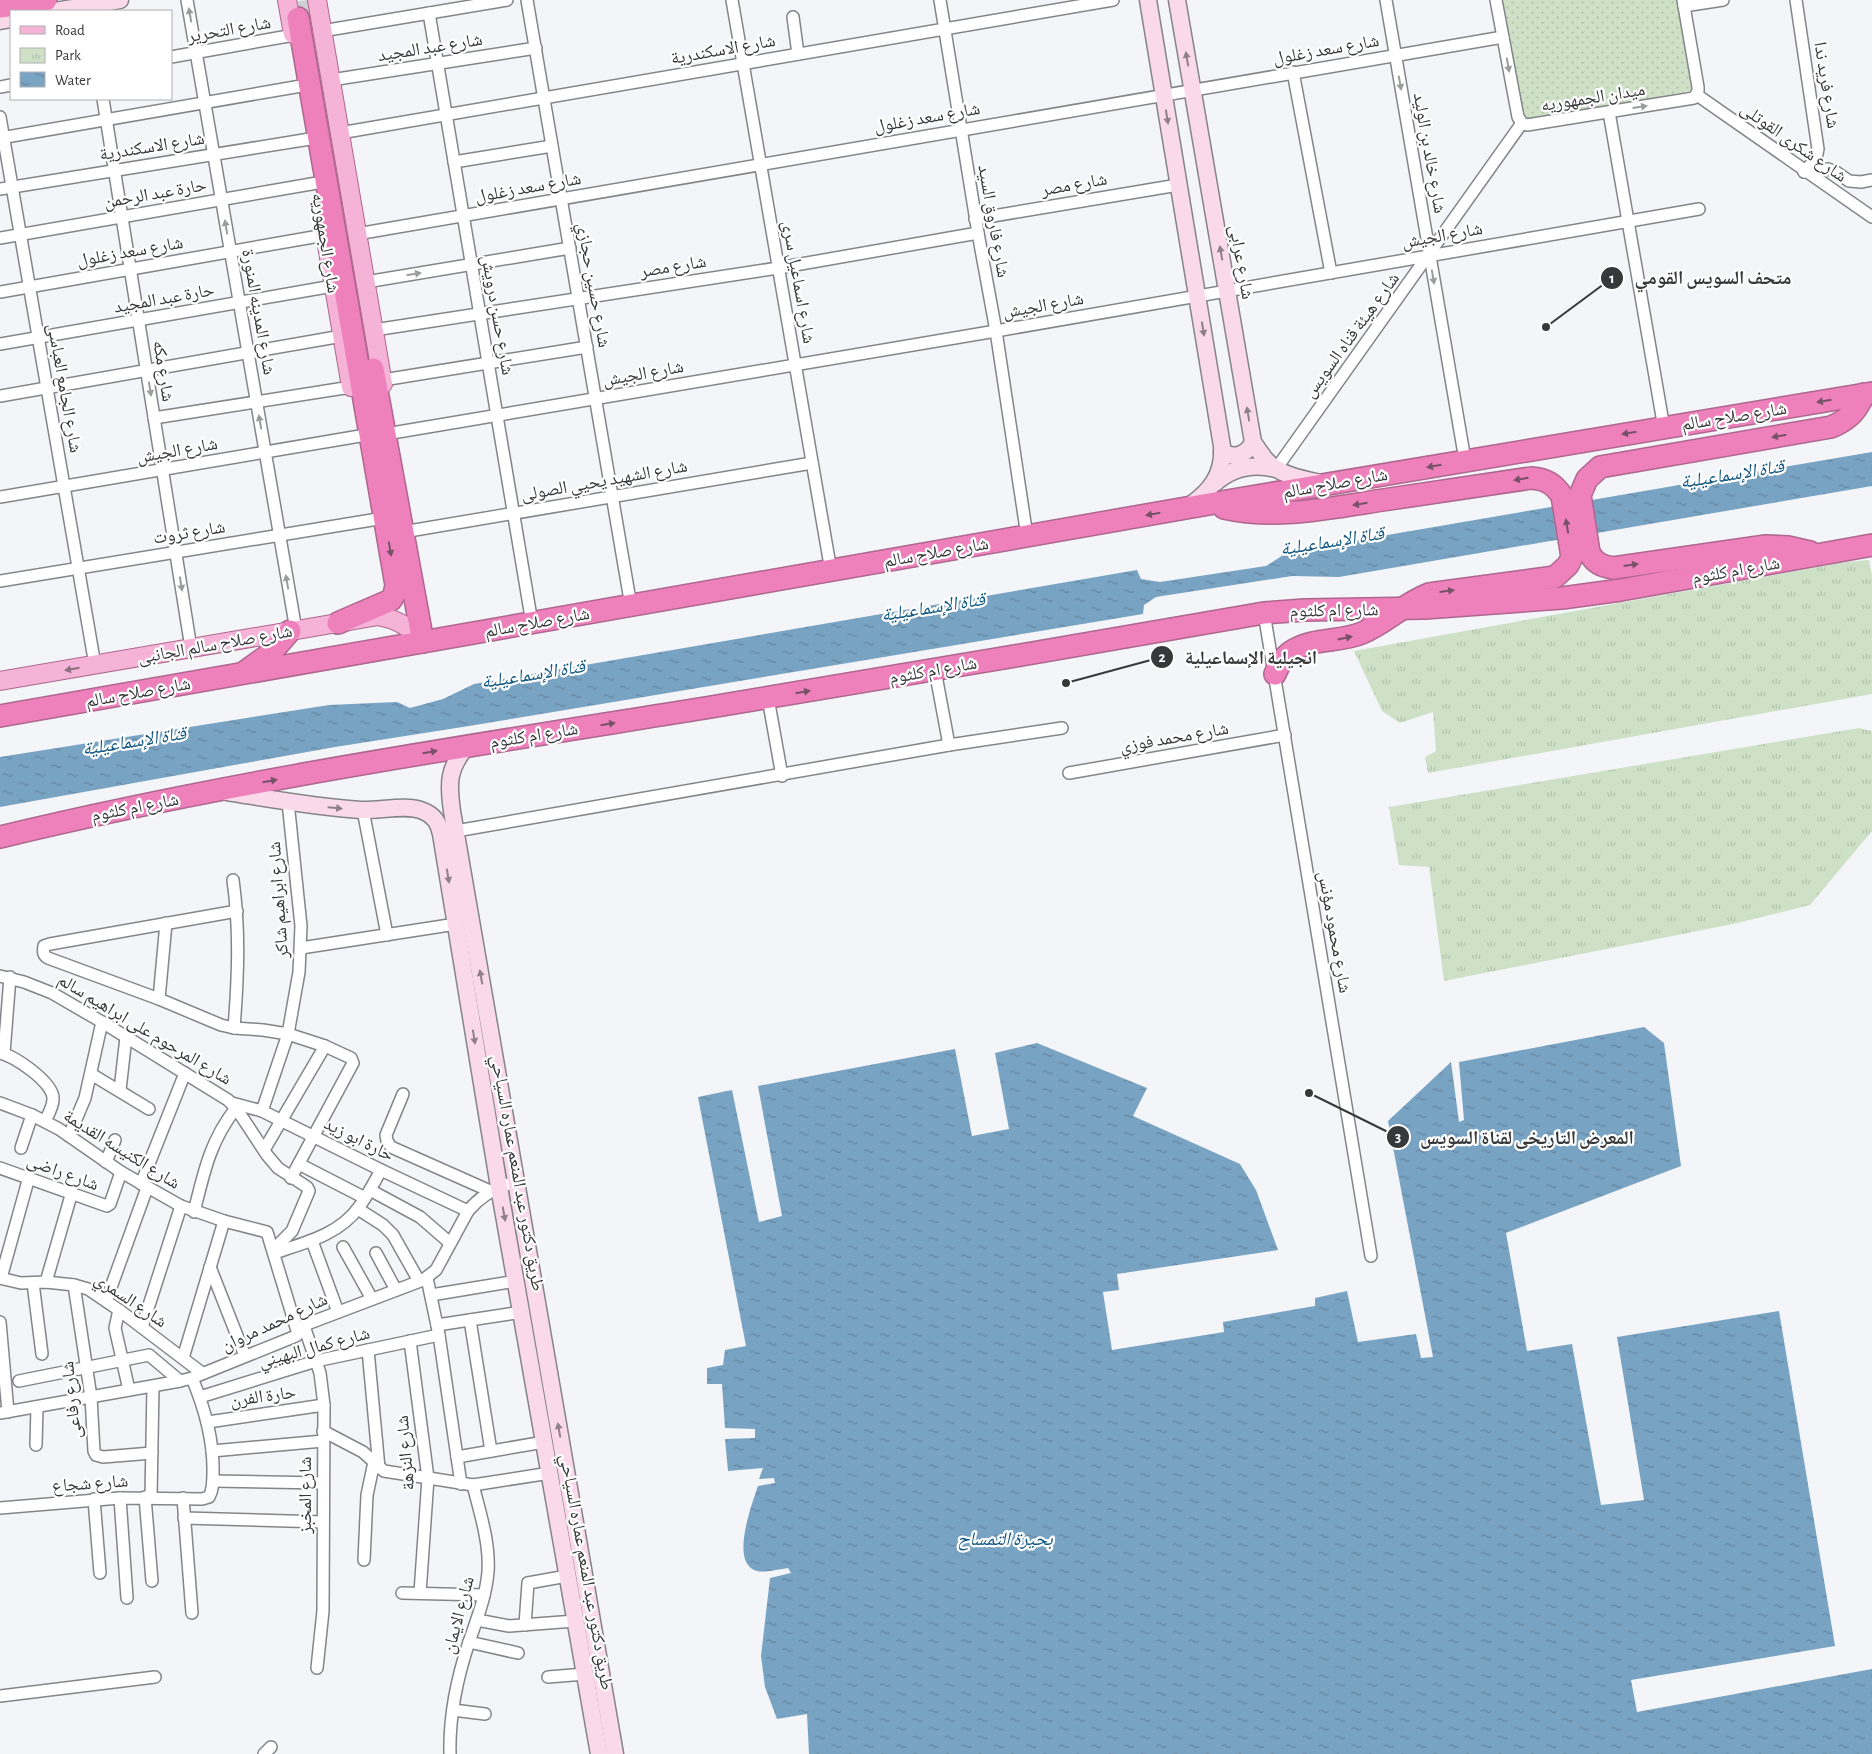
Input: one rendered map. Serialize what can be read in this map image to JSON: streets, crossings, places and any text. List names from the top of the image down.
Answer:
{
  "streets": {
    "highway": ["شارع الجمهوريه", "شارع صلاح سالم", "شارع ام كلثوم"],
    "main road": ["شارع عرابى", "شارع صلاح سالم الجانبى", "طريق دكتور عبد المنعم عماره السياحي"],
    "street": [
      "شارع التحرير",
      "شارع عبد المجيد",
      "شارع الاسكندرية",
      "شارع سعد زغلول",
      "شارع فريد ندا",
      "ميدان الجمهوريه",
      "شارع شكرى القوتلى",
      "شارع خالد بن الوليد",
      "شارع مصر",
      "حارة عبد الرحمن",
      "شارع فاروق السيد",
      "شارع الجيش",
      "شارع اسماعيل سرى",
      "شارع حسين حجازي",
      "حارة عبد المجيد",
      "شارع المدينه المنورة",
      "شارع حسن درويش",
      "شارع هيئة قناه السويس",
      "شارع مكه",
      "شارع الجامع العباسى",
      "شارع الشهيد يحيي الصولى",
      "شارع ثروت",
      "شارع محمد فوزي",
      "شارع ابراهيم شاكر",
      "شارع محمود مؤنس",
      "شارع المرحوم على ابراهيم سالم",
      "حارة ابو زيد",
      "شارع الكنيسه القديمة",
      "شارع راضى",
      "شارع السمري",
      "شارع محمد مروان",
      "شارع كمال البهيني",
      "حارة الفرن",
      "شارع رفاعى",
      "شارع النزهة",
      "شارع شجاع",
      "شارع المخبز",
      "شارع الايمان"
    ]
  },
  "crossings": [
    ["شارع التحرير", "شارع الجمهوريه"],
    ["شارع التحرير", "شارع المدينه المنورة"],
    ["شارع التحرير", "شارع حسن درويش"],
    ["شارع عبد المجيد", "شارع الجمهوريه"],
    ["شارع عبد المجيد", "شارع حسين حجازي"],
    ["شارع عبد المجيد", "شارع حسن درويش"],
    ["شارع الاسكندرية", "شارع فاروق السيد"],
    ["شارع الاسكندرية", "شارع الجمهوريه"],
    ["شارع الاسكندرية", "شارع اسماعيل سرى"],
    ["شارع الاسكندرية", "شارع حسين حجازي"],
    ["شارع الاسكندرية", "شارع المدينه المنورة"],
    ["شارع الاسكندرية", "شارع حسن درويش"],
    ["شارع الاسكندرية", "شارع مكه"],
    ["شارع الاسكندرية", "شارع الجامع العباسى"],
    ["شارع سعد زغلول", "ميدان الجمهوريه"],
    ["شارع سعد زغلول", "شارع خالد بن الوليد"],
    ["شارع سعد زغلول", "شارع فاروق السيد"],
    ["شارع سعد زغلول", "شارع الجمهوريه"],
    ["شارع سعد زغلول", "شارع عرابى"],
    ["شارع سعد زغلول", "شارع اسماعيل سرى"],
    ["شارع سعد زغلول", "شارع حسين حجازي"],
    ["شارع سعد زغلول", "شارع المدينه المنورة"],
    ["شارع سعد زغلول", "شارع حسن درويش"],
    ["شارع سعد زغلول", "شارع مكه"],
    ["شارع سعد زغلول", "شارع الجامع العباسى"],
    ["شارع فريد ندا", "شارع شكرى القوتلى"],
    ["ميدان الجمهوريه", "شارع شكرى القوتلى"],
    ["ميدان الجمهوريه", "شارع هيئة قناه السويس"],
    ["شارع خالد بن الوليد", "شارع الجيش"],
    ["شارع خالد بن الوليد", "شارع هيئة قناه السويس"],
    ["شارع خالد بن الوليد", "شارع صلاح سالم"],
    ["شارع مصر", "شارع فاروق السيد"],
    ["شارع مصر", "شارع الجمهوريه"],
    ["شارع مصر", "شارع اسماعيل سرى"],
    ["شارع مصر", "شارع حسين حجازي"],
    ["شارع مصر", "شارع حسن درويش"],
    ["حارة عبد الرحمن", "شارع الجمهوريه"],
    ["حارة عبد الرحمن", "شارع المدينه المنورة"],
    ["حارة عبد الرحمن", "شارع مكه"],
    ["حارة عبد الرحمن", "شارع الجامع العباسى"],
    ["شارع فاروق السيد", "شارع الجيش"],
    ["شارع فاروق السيد", "شارع صلاح سالم"],
    ["شارع الجيش", "شارع الجمهوريه"],
    ["شارع الجيش", "شارع عرابى"],
    ["شارع الجيش", "شارع اسماعيل سرى"],
    ["شارع الجيش", "شارع حسين حجازي"],
    ["شارع الجيش", "شارع المدينه المنورة"],
    ["شارع الجيش", "شارع حسن درويش"],
    ["شارع الجيش", "شارع هيئة قناه السويس"],
    ["شارع الجيش", "شارع مكه"],
    ["شارع الجيش", "شارع الجامع العباسى"],
    ["شارع الجمهوريه", "حارة عبد المجيد"],
    ["شارع الجمهوريه", "شارع صلاح سالم"],
    ["شارع الجمهوريه", "شارع الشهيد يحيي الصولى"],
    ["شارع الجمهوريه", "شارع ثروت"],
    ["شارع الجمهوريه", "شارع صلاح سالم الجانبى"],
    ["شارع عرابى", "شارع هيئة قناه السويس"],
    ["شارع عرابى", "شارع صلاح سالم"],
    ["شارع اسماعيل سرى", "شارع صلاح سالم"],
    ["شارع اسماعيل سرى", "شارع الشهيد يحيي الصولى"],
    ["شارع حسين حجازي", "شارع صلاح سالم"],
    ["شارع حسين حجازي", "شارع الشهيد يحيي الصولى"],
    ["حارة عبد المجيد", "شارع المدينه المنورة"],
    ["حارة عبد المجيد", "شارع مكه"],
    ["حارة عبد المجيد", "شارع الجامع العباسى"],
    ["شارع المدينه المنورة", "شارع ثروت"],
    ["شارع المدينه المنورة", "شارع صلاح سالم الجانبى"],
    ["شارع حسن درويش", "شارع صلاح سالم"],
    ["شارع حسن درويش", "شارع الشهيد يحيي الصولى"],
    ["شارع مكه", "شارع ثروت"],
    ["شارع مكه", "شارع صلاح سالم الجانبى"],
    ["شارع الجامع العباسى", "شارع ثروت"],
    ["شارع الجامع العباسى", "شارع صلاح سالم الجانبى"],
    ["شارع صلاح سالم", "شارع صلاح سالم الجانبى"],
    ["شارع ام كلثوم", "شارع محمود مؤنس"],
    ["شارع ام كلثوم", "طريق دكتور عبد المنعم عماره السياحي"],
    ["شارع محمد فوزي", "شارع محمود مؤنس"],
    ["شارع ابراهيم شاكر", "حارة ابو زيد"],
    ["شارع ابراهيم شاكر", "طريق دكتور عبد المنعم عماره السياحي"],
    ["شارع المرحوم على ابراهيم سالم", "حارة ابو زيد"],
    ["شارع المرحوم على ابراهيم سالم", "شارع الكنيسه القديمة"],
    ["شارع الكنيسه القديمة", "شارع راضى"],
    ["شارع الكنيسه القديمة", "شارع محمد مروان"],
    ["شارع الكنيسه القديمة", "شارع المخبز"],
    ["طريق دكتور عبد المنعم عماره السياحي", "شارع كمال البهيني"],
    ["شارع السمري", "شارع محمد مروان"],
    ["شارع السمري", "شارع رفاعى"],
    ["شارع محمد مروان", "شارع رفاعى"],
    ["شارع محمد مروان", "شارع المخبز"],
    ["شارع كمال البهيني", "شارع النزهة"],
    ["شارع كمال البهيني", "شارع المخبز"],
    ["حارة الفرن", "شارع المخبز"]
  ],
  "one_way": ["شارع خالد بن الوليد", "شارع المدينه المنورة", "شارع ام كلثوم"],
  "water": ["قناة الإسماعيلية", "بحيرة التمساح"],
  "places": ["متحف السويس القومي", "انجيلية الإسماعيلية", "المعرض التاريخى لقناة السويس"],
  "legend": ["Road", "Park", "Water"]
}
